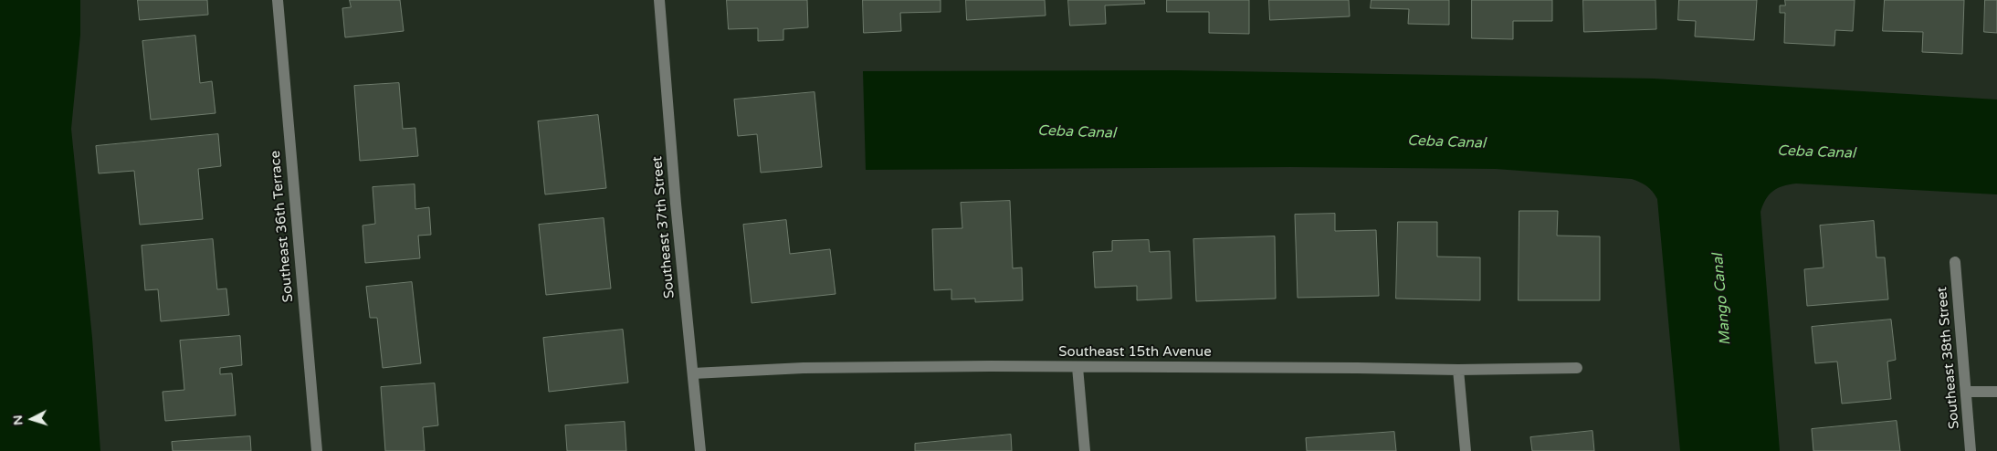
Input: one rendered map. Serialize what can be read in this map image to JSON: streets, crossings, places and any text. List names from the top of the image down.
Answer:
{
  "streets": {
    "street": [
      "Southeast 36th Terrace",
      "Southeast 37th Street",
      "Southeast 15th Avenue",
      "Southeast 38th Street"
    ]
  },
  "crossings": [
    ["Southeast 37th Street", "Southeast 15th Avenue"]
  ],
  "water": ["Ceba Canal", "Mango Canal"],
  "north": "left"
}
